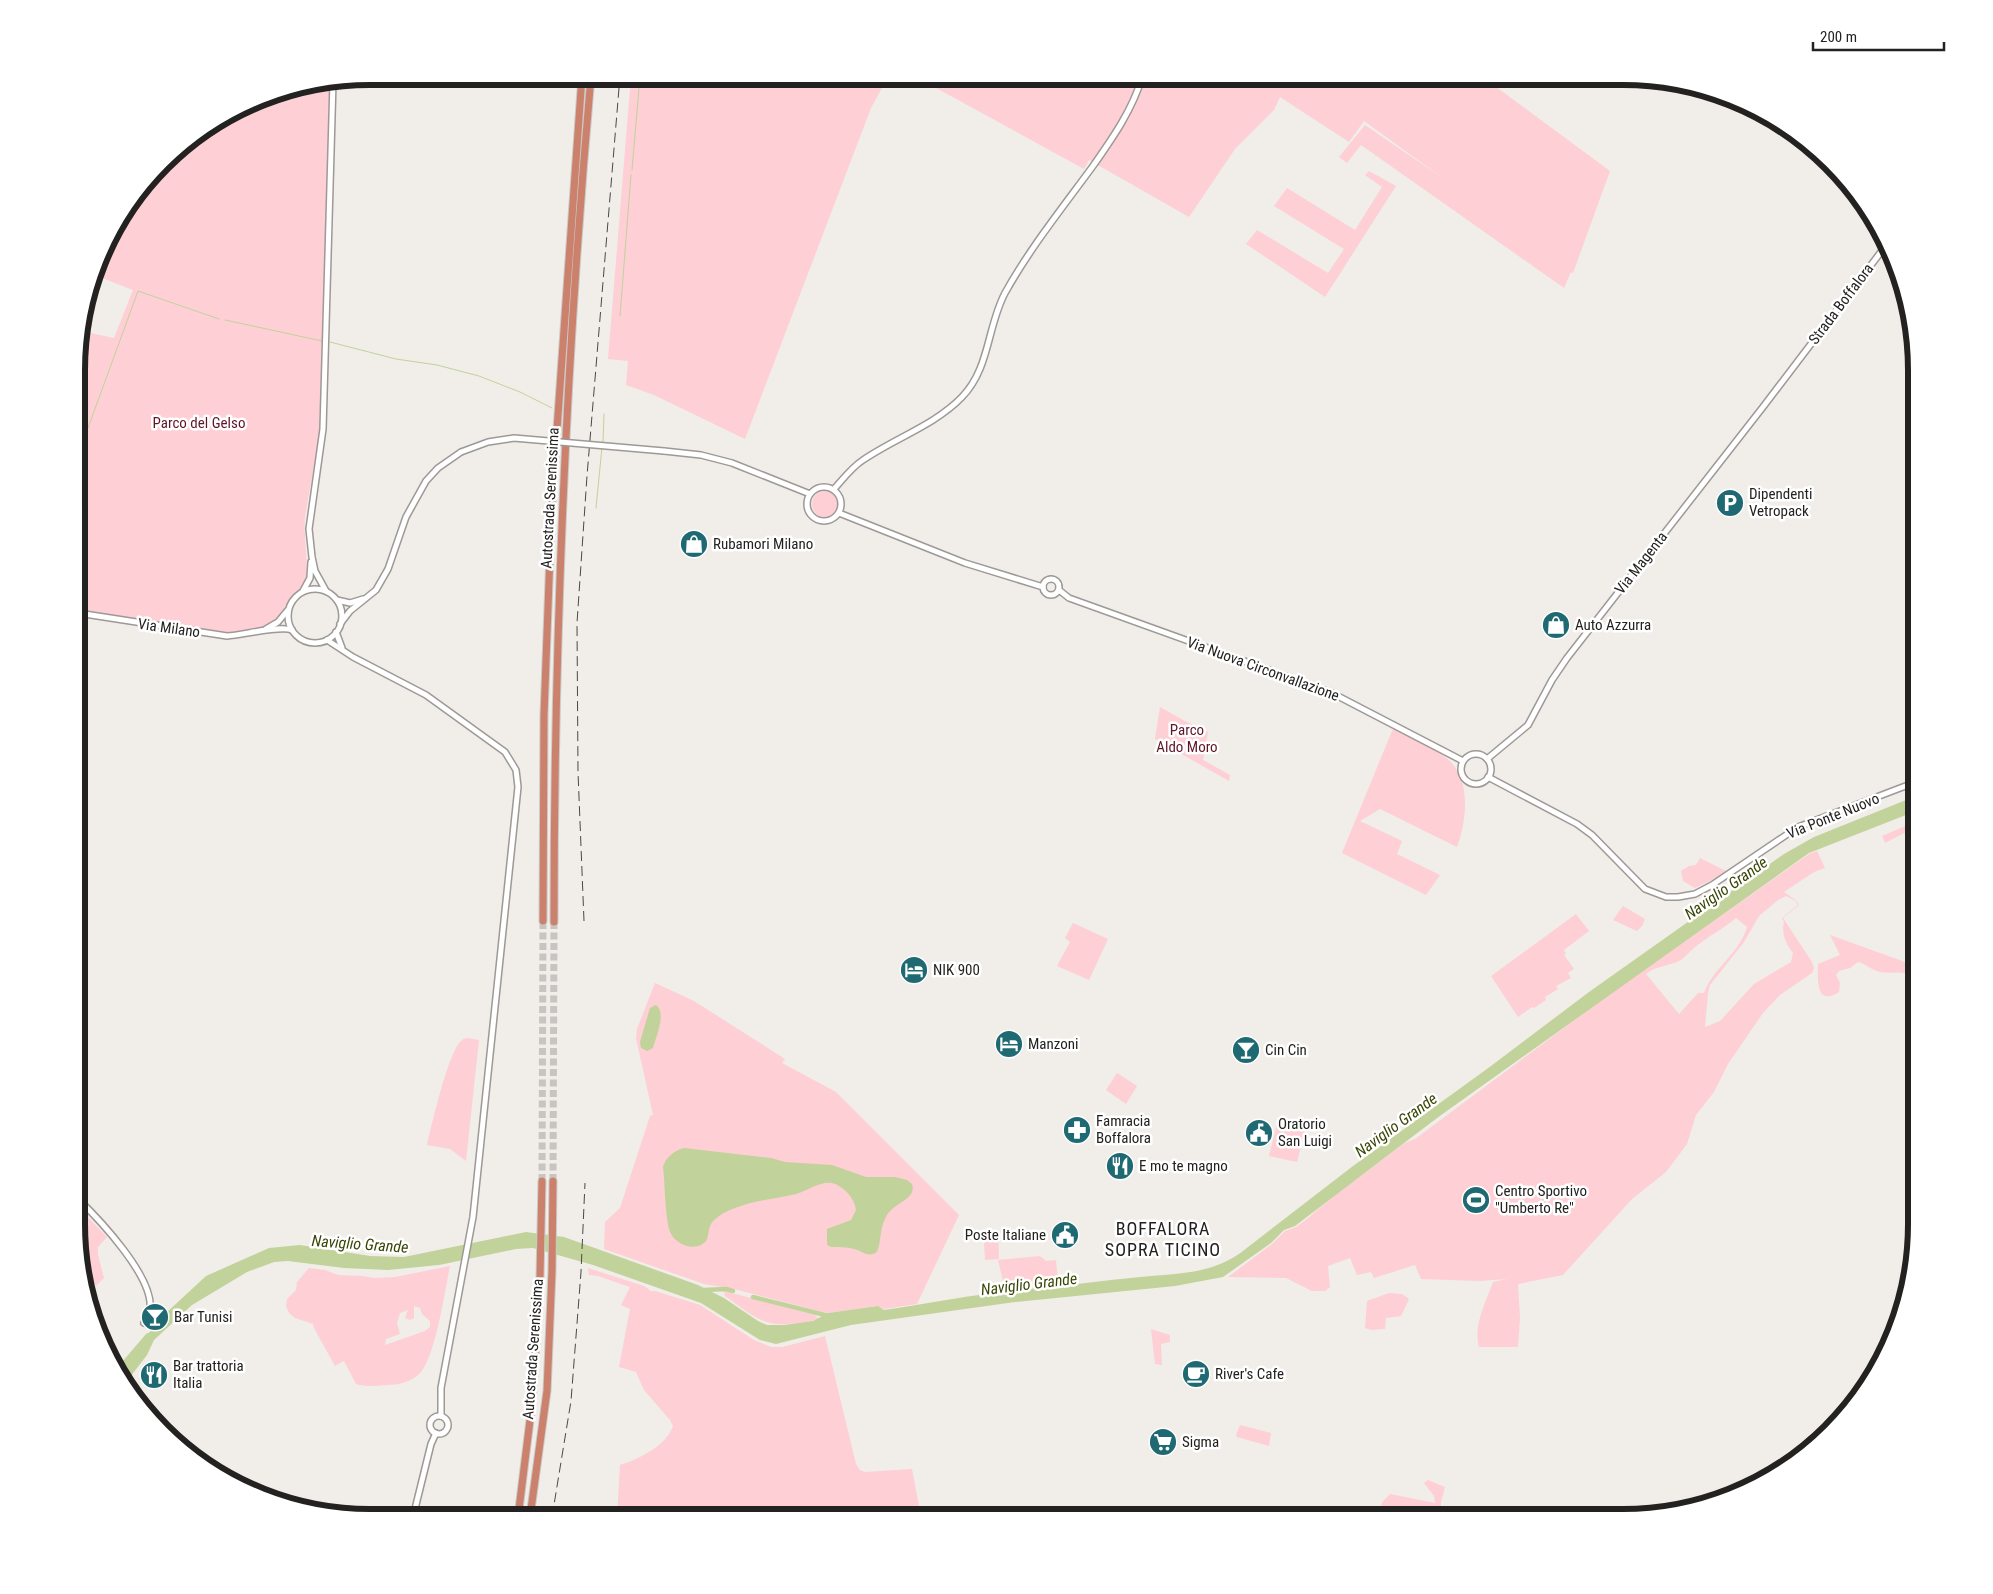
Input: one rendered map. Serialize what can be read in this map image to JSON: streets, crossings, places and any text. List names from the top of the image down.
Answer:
{
  "streets": {
    "highway": ["Autostrada Serenissima"],
    "street": [
      "Strada Boffalora",
      "Via Magenta",
      "Via Milano",
      "Via Nuova Circonvallazione",
      "Via Ponte Nuovo"
    ]
  },
  "crossings": [
    ["Strada Boffalora", "Via Magenta"],
    ["Via Magenta", "Via Nuova Circonvallazione"],
    ["Via Magenta", "Via Ponte Nuovo"],
    ["Via Nuova Circonvallazione", "Via Ponte Nuovo"]
  ],
  "districts": ["BOFFALORA SOPRA TICINO"],
  "water": ["Naviglio Grande"],
  "parks": ["Parco del Gelso", "Parco Aldo Moro"],
  "places": {
    "parking": ["Dipendenti Vetropack"],
    "shop": ["Rubamori Milano", "Auto Azzurra"],
    "hotel": ["NIK 900", "Manzoni"],
    "bar": ["Cin Cin", "Bar Tunisi"],
    "pharmacy": ["Famracia Boffalora"],
    "public building": ["Oratorio San Luigi", "Poste Italiane"],
    "restaurant": ["E mo te magno", "Bar trattoria Italia"],
    "sports": ["Centro Sportivo \"Umberto Re\""],
    "cafe": ["River's Cafe"],
    "supermarket": ["Sigma"]
  },
  "scale_bar": "200 m"
}
